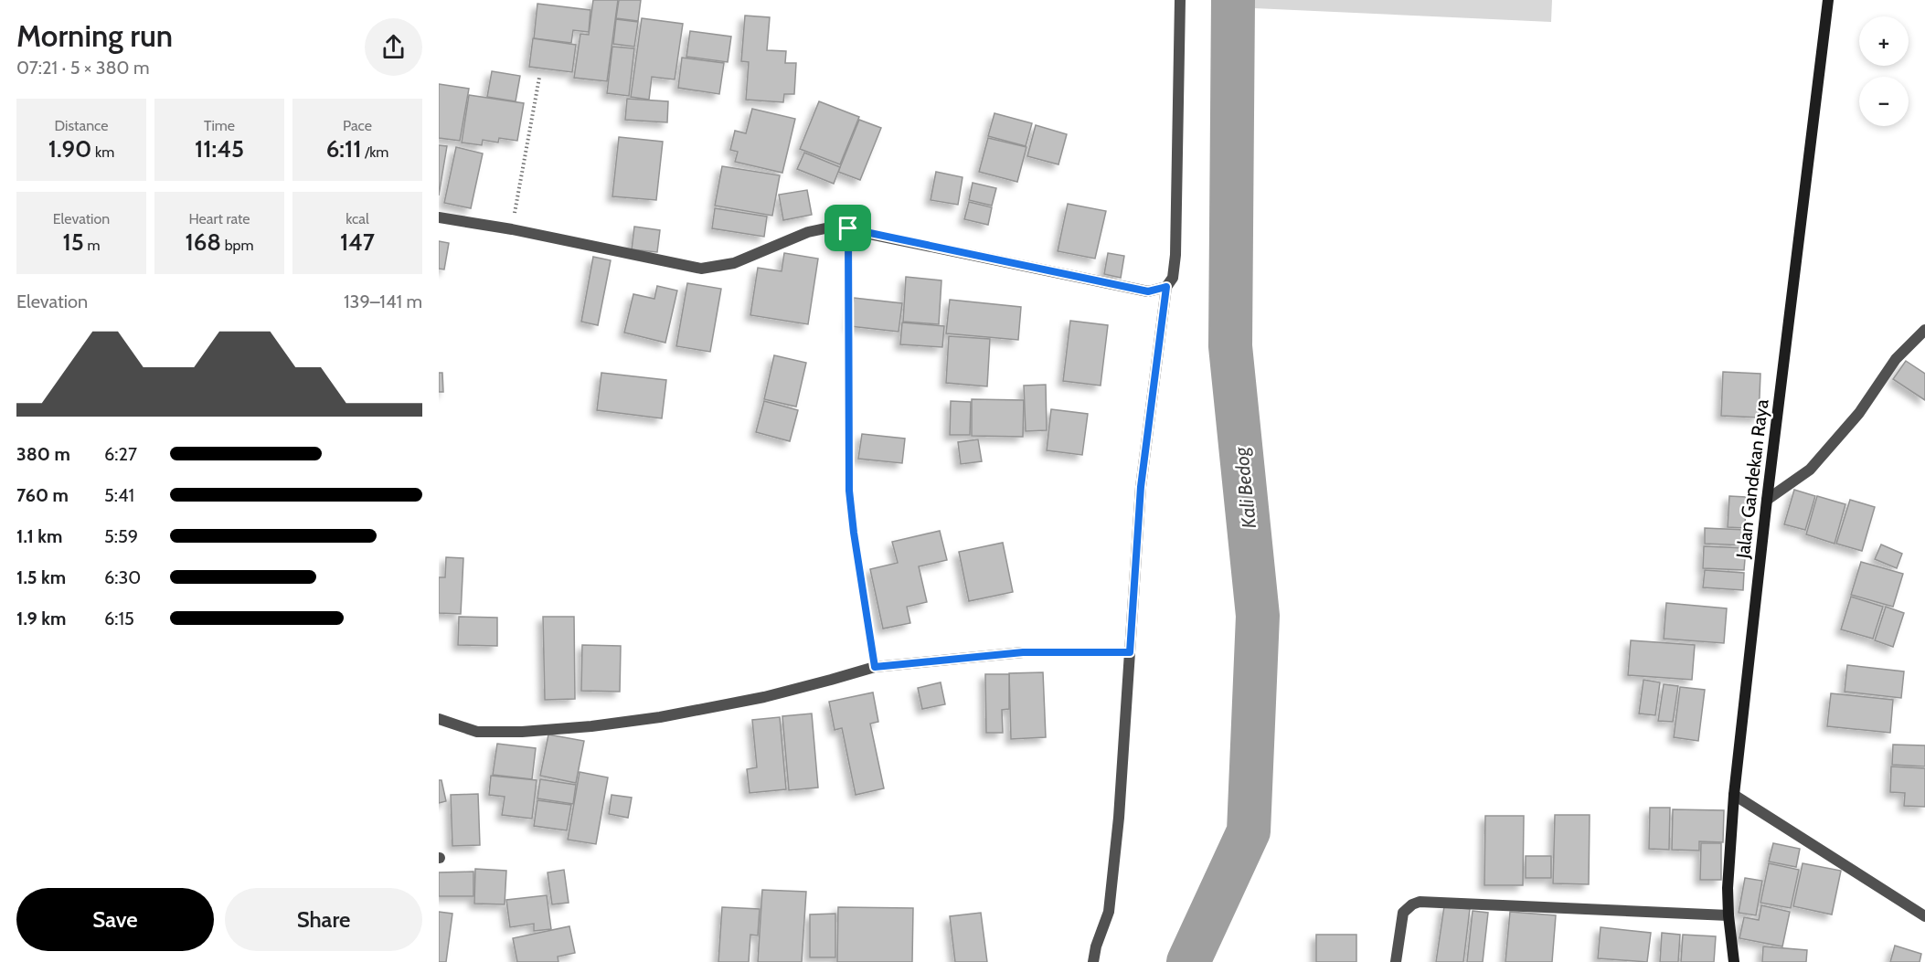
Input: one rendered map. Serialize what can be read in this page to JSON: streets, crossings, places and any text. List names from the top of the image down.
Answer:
{
  "streets": {
    "street": ["Jalan Gandekan Raya"]
  },
  "water": ["Kali Bedog"],
  "page": {
    "heading": ["Morning run", "07:21 · 5 × 380 m"],
    "map_buttons": ["+", "−"],
    "stats": [
      ["Distance", "1.90 km"],
      ["Time", "11:45"],
      ["Pace", "6:11 /km"],
      ["Elevation", "15 m"],
      ["Heart rate", "168 bpm"],
      ["kcal", "147"]
    ],
    "chart": ["Elevation", "139–141 m"],
    "list": [
      {
        "name": "380 m",
        "note": "6:27"
      },
      {
        "name": "760 m",
        "note": "5:41"
      },
      {
        "name": "1.1 km",
        "note": "5:59"
      },
      {
        "name": "1.5 km",
        "note": "6:30"
      },
      {
        "name": "1.9 km",
        "note": "6:15"
      }
    ],
    "buttons": ["Save", "Share"]
  }
}
